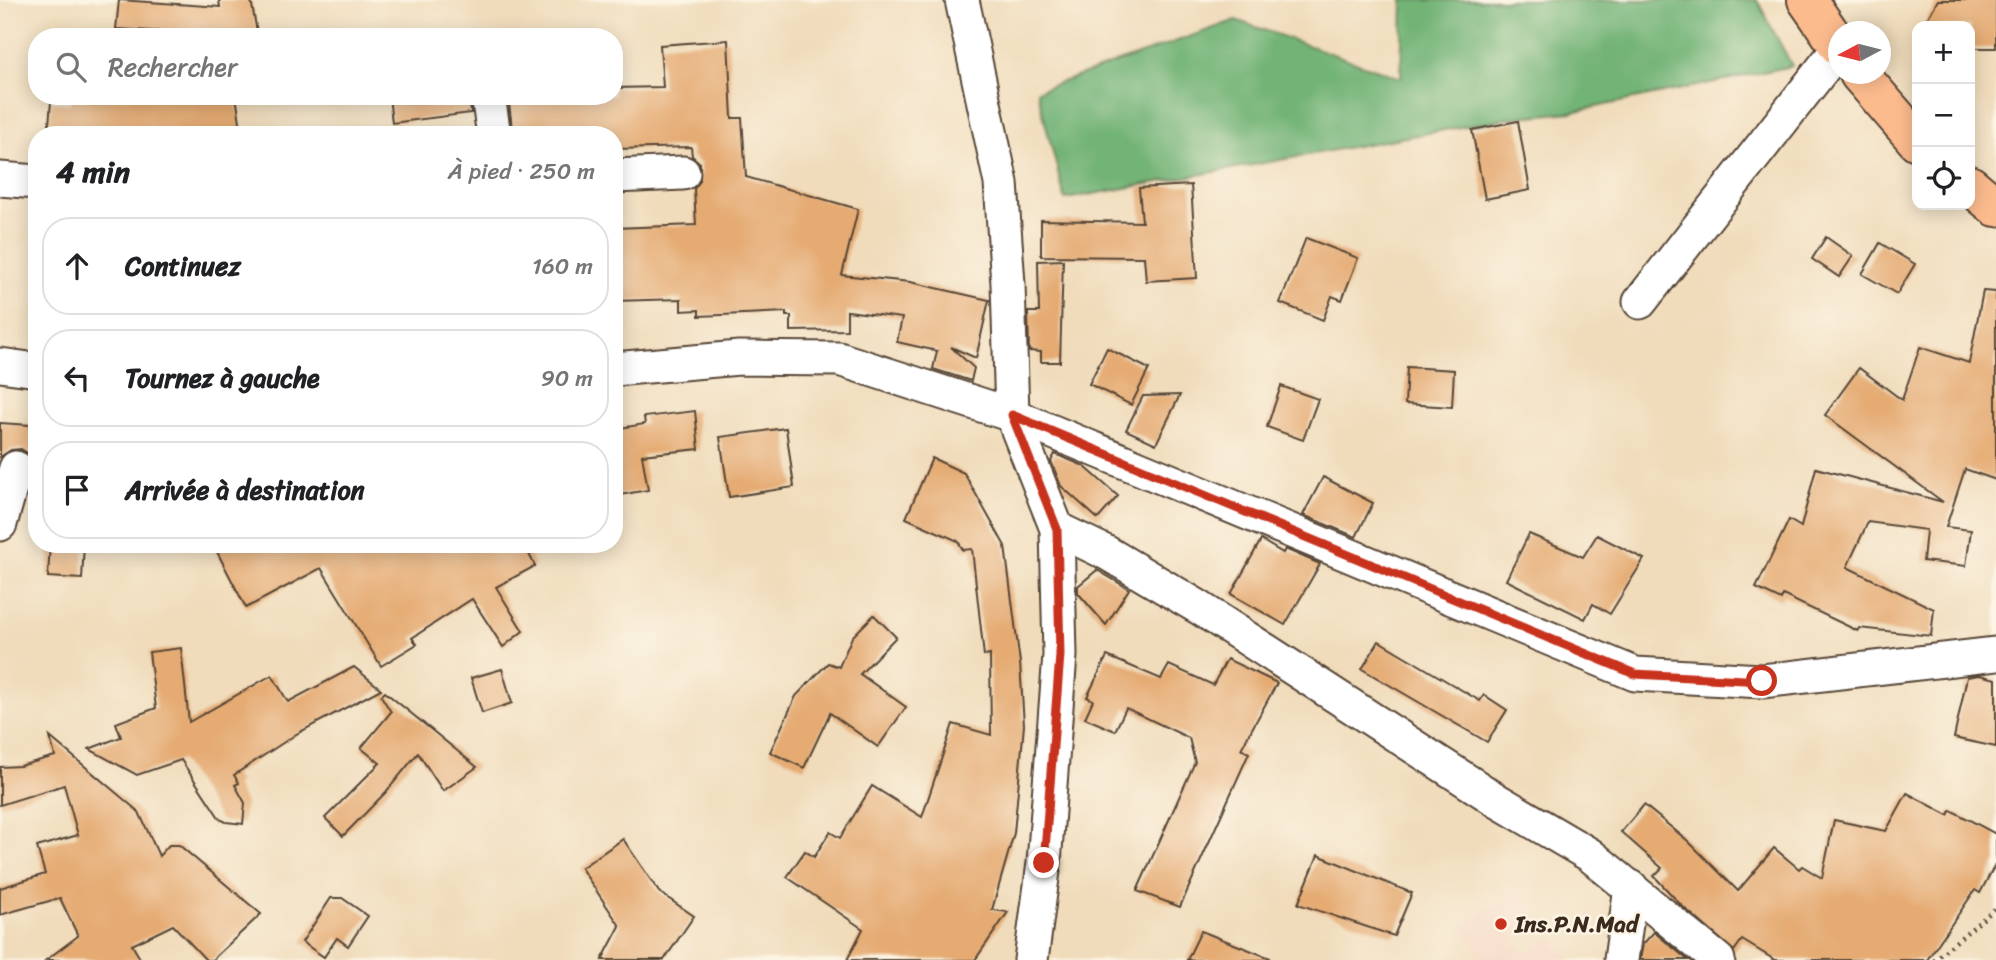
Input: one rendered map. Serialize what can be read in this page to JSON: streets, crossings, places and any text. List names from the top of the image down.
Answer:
{
  "places": ["Ins.P.N.Mad"],
  "north": "left",
  "page": {
    "map_buttons": ["+", "−"],
    "search": "Rechercher",
    "heading": ["4 min", "À pied · 250 m"],
    "list": [
      ["Continuez", "160 m"],
      ["Tournez à gauche", "90 m"],
      "Arrivée à destination"
    ]
  }
}
